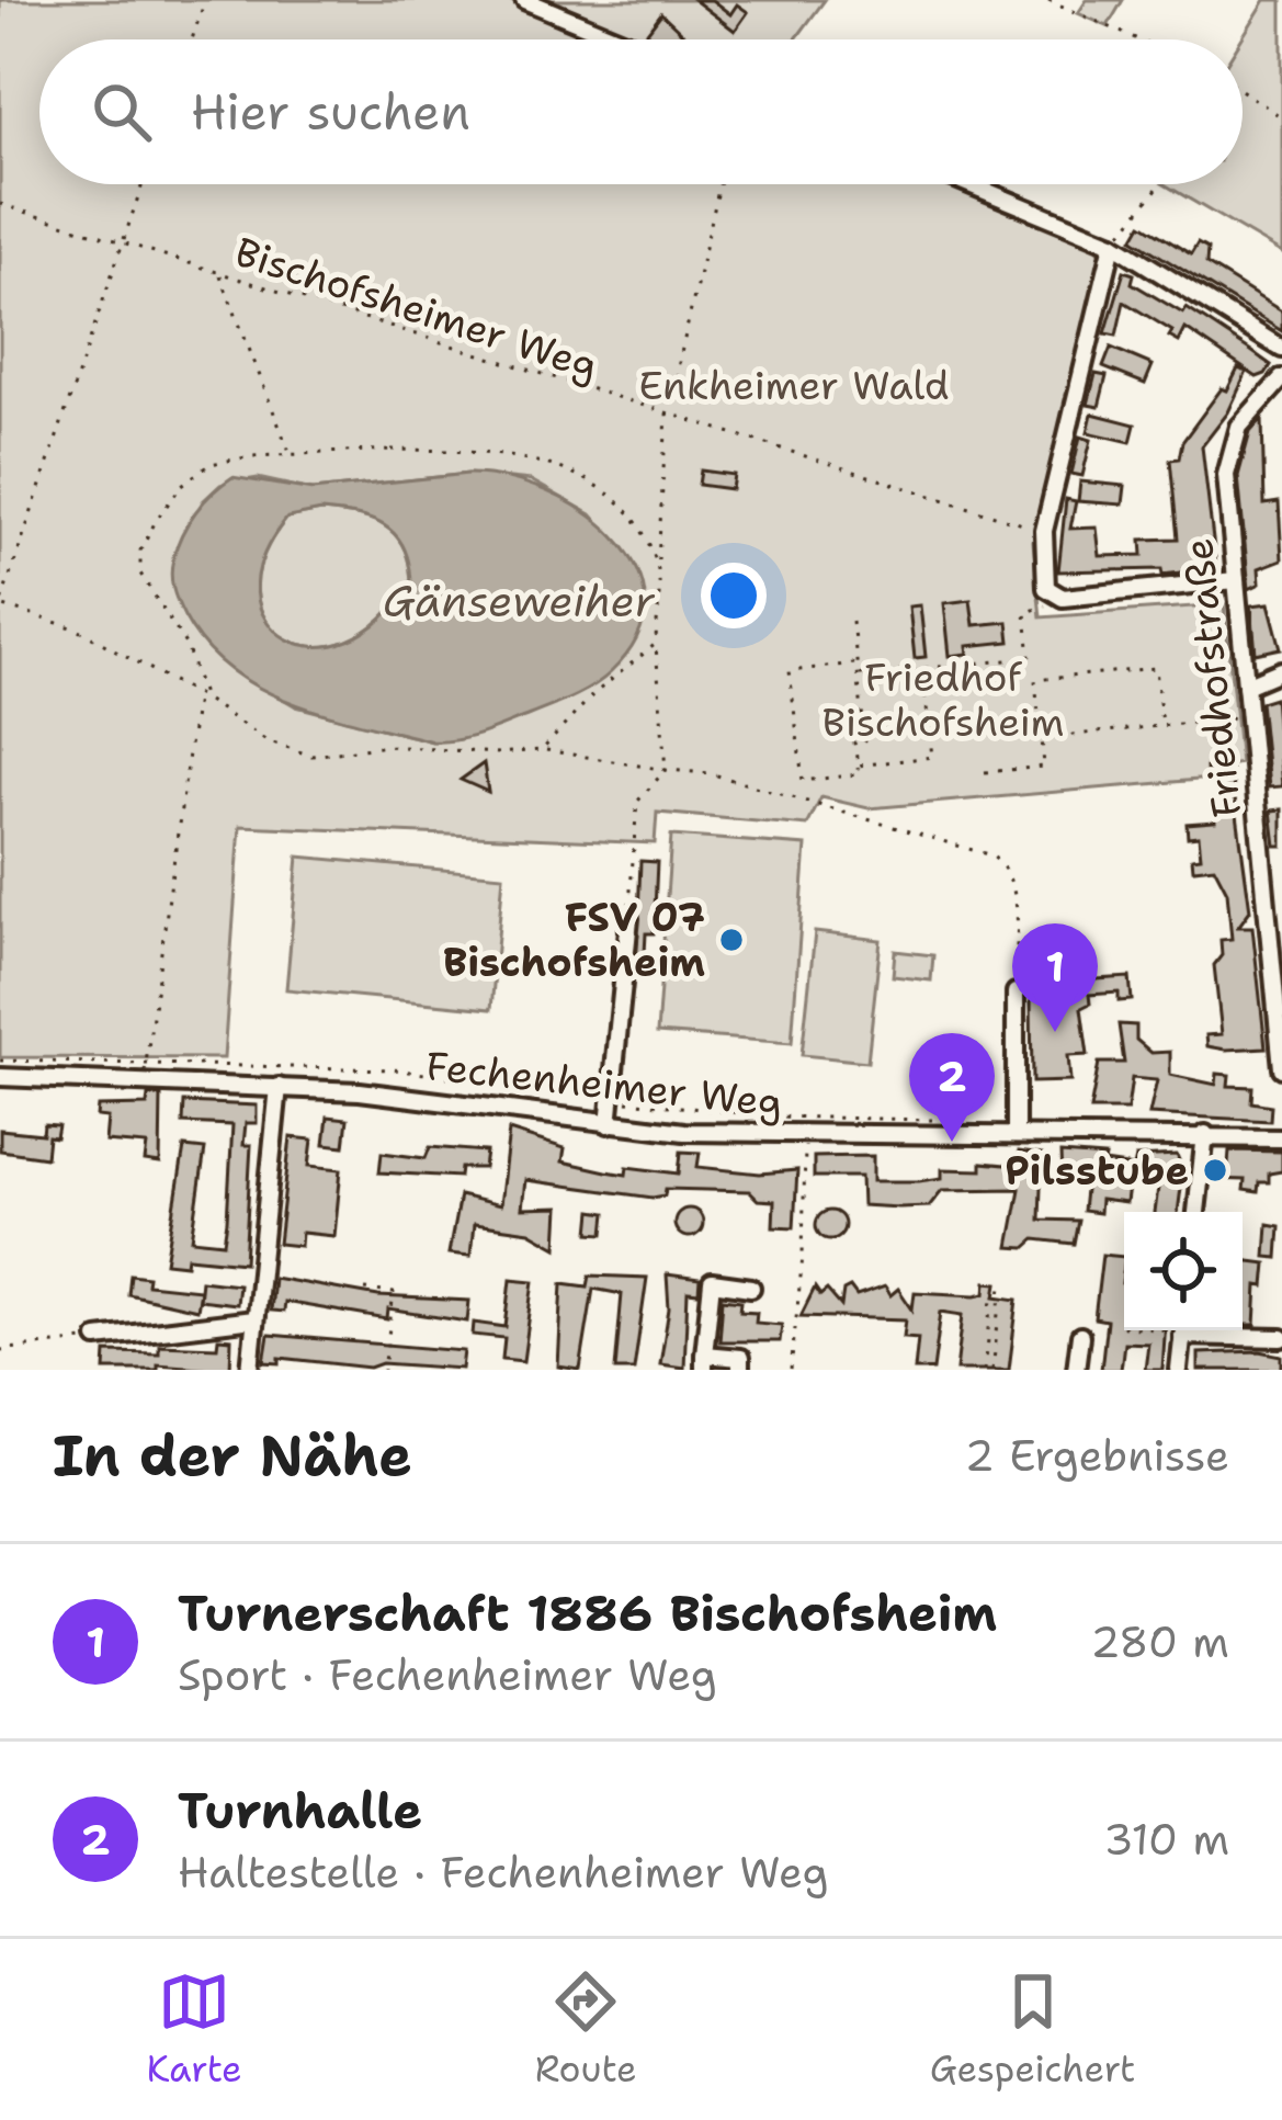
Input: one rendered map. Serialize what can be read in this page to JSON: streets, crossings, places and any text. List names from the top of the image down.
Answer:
{
  "streets": {
    "street": ["Friedhofstraße", "Fechenheimer Weg"],
    "path": ["Bischofsheimer Weg"]
  },
  "water": ["Gänseweiher"],
  "parks": ["Enkheimer Wald", "Friedhof Bischofsheim"],
  "places": ["FSV 07 Bischofsheim", "Pilsstube"],
  "page": {
    "search": "Hier suchen",
    "pins": ["1", "2"],
    "heading": ["In der Nähe", "2 Ergebnisse"],
    "list": [
      {
        "mark": "1",
        "name": "Turnerschaft 1886 Bischofsheim",
        "note": "Sport · Fechenheimer Weg",
        "value": "280 m"
      },
      {
        "mark": "2",
        "name": "Turnhalle",
        "note": "Haltestelle · Fechenheimer Weg",
        "value": "310 m"
      }
    ],
    "nav": ["Karte", "Route", "Gespeichert"]
  }
}
